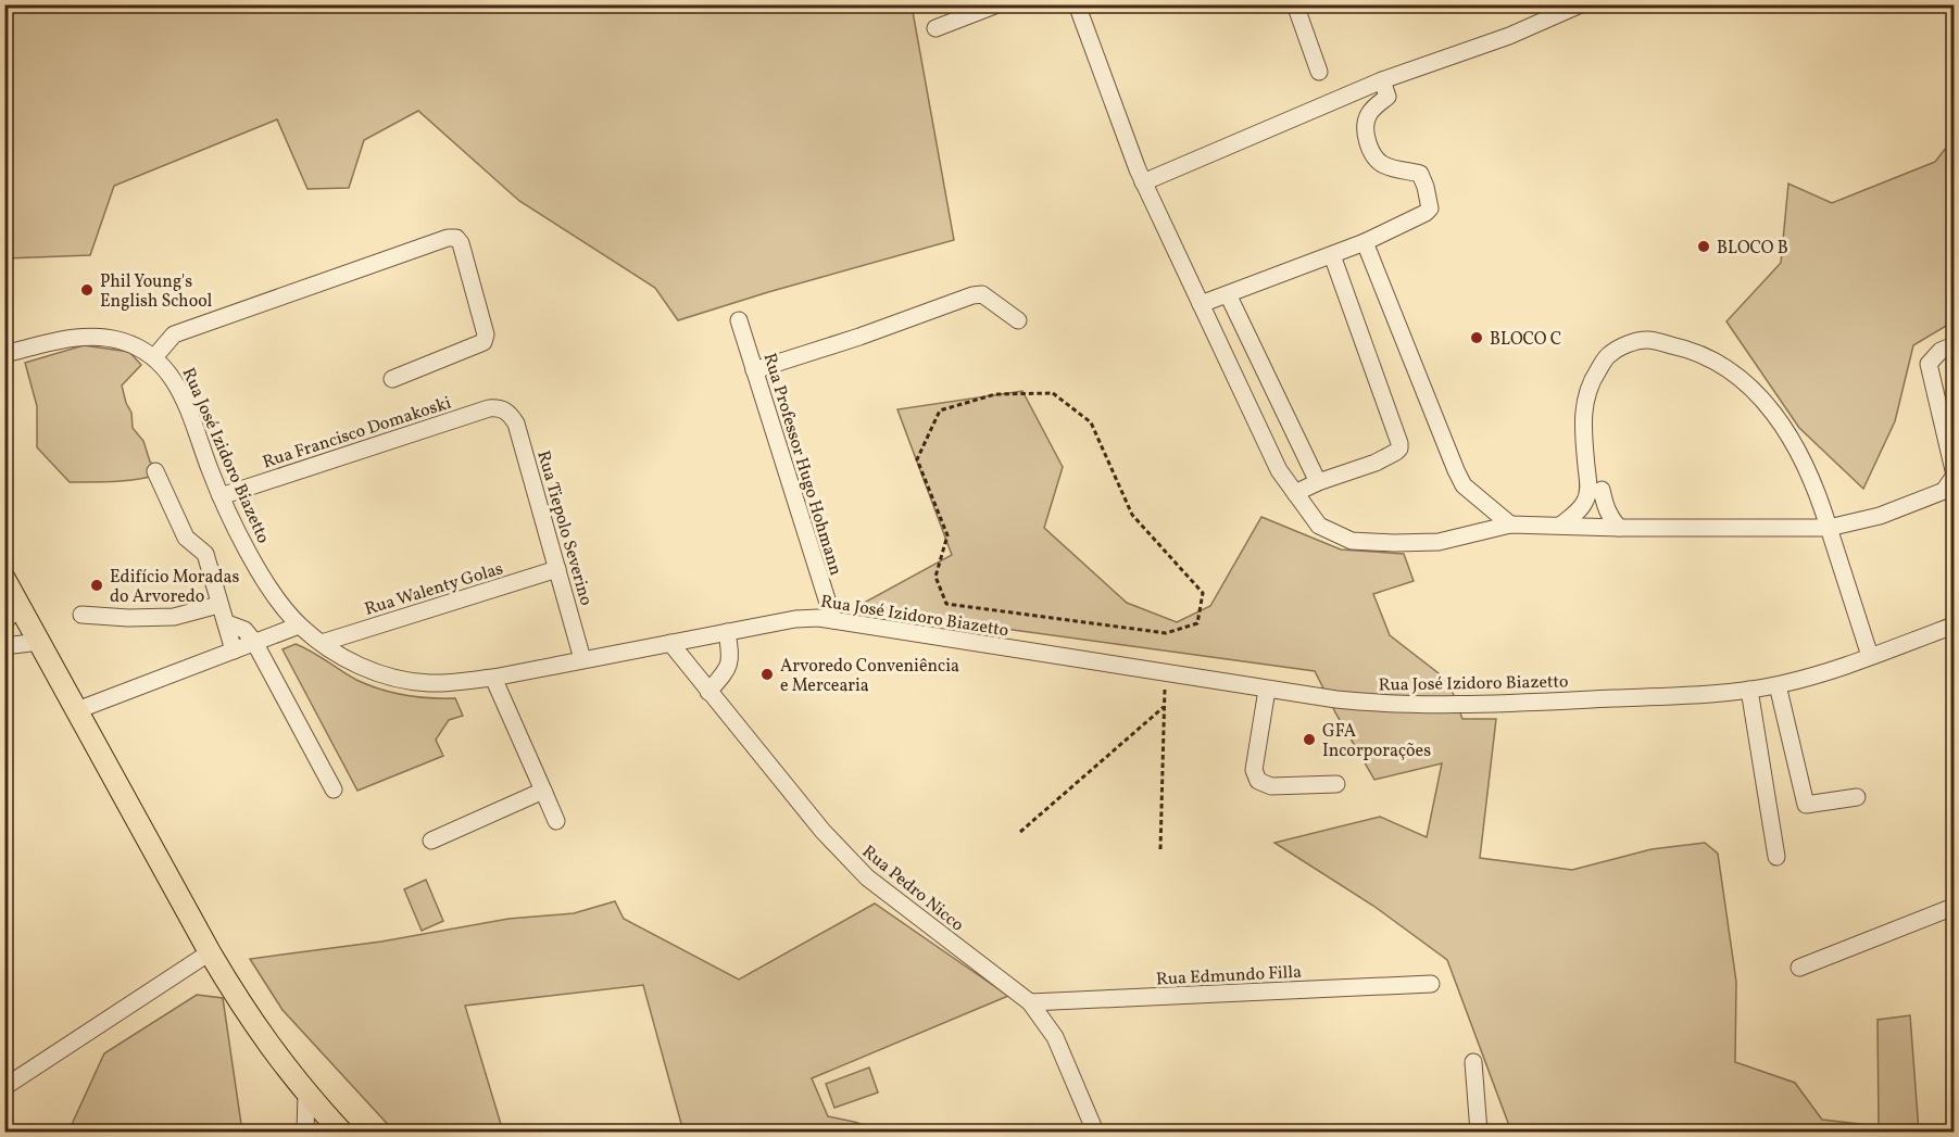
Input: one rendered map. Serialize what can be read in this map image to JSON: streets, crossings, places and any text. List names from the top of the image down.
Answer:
{
  "streets": {
    "street": [
      "Rua Francisco Domakoski",
      "Rua José Izidoro Biazetto",
      "Rua Professor Hugo Hohmann",
      "Rua Tiepolo Severino",
      "Rua Walenty Golas",
      "Rua Pedro Nicco",
      "Rua Edmundo Filla"
    ]
  },
  "crossings": [
    ["Rua Francisco Domakoski", "Rua José Izidoro Biazetto"],
    ["Rua Francisco Domakoski", "Rua Tiepolo Severino"],
    ["Rua José Izidoro Biazetto", "Rua Professor Hugo Hohmann"],
    ["Rua José Izidoro Biazetto", "Rua Tiepolo Severino"],
    ["Rua José Izidoro Biazetto", "Rua Walenty Golas"],
    ["Rua José Izidoro Biazetto", "Rua Pedro Nicco"],
    ["Rua Tiepolo Severino", "Rua Walenty Golas"],
    ["Rua Pedro Nicco", "Rua Edmundo Filla"]
  ],
  "places": [
    "BLOCO B",
    "Phil Young's English School",
    "BLOCO C",
    "Edifício Moradas do Arvoredo",
    "Arvoredo Conveniência e Mercearia",
    "GFA Incorporações"
  ]
}
